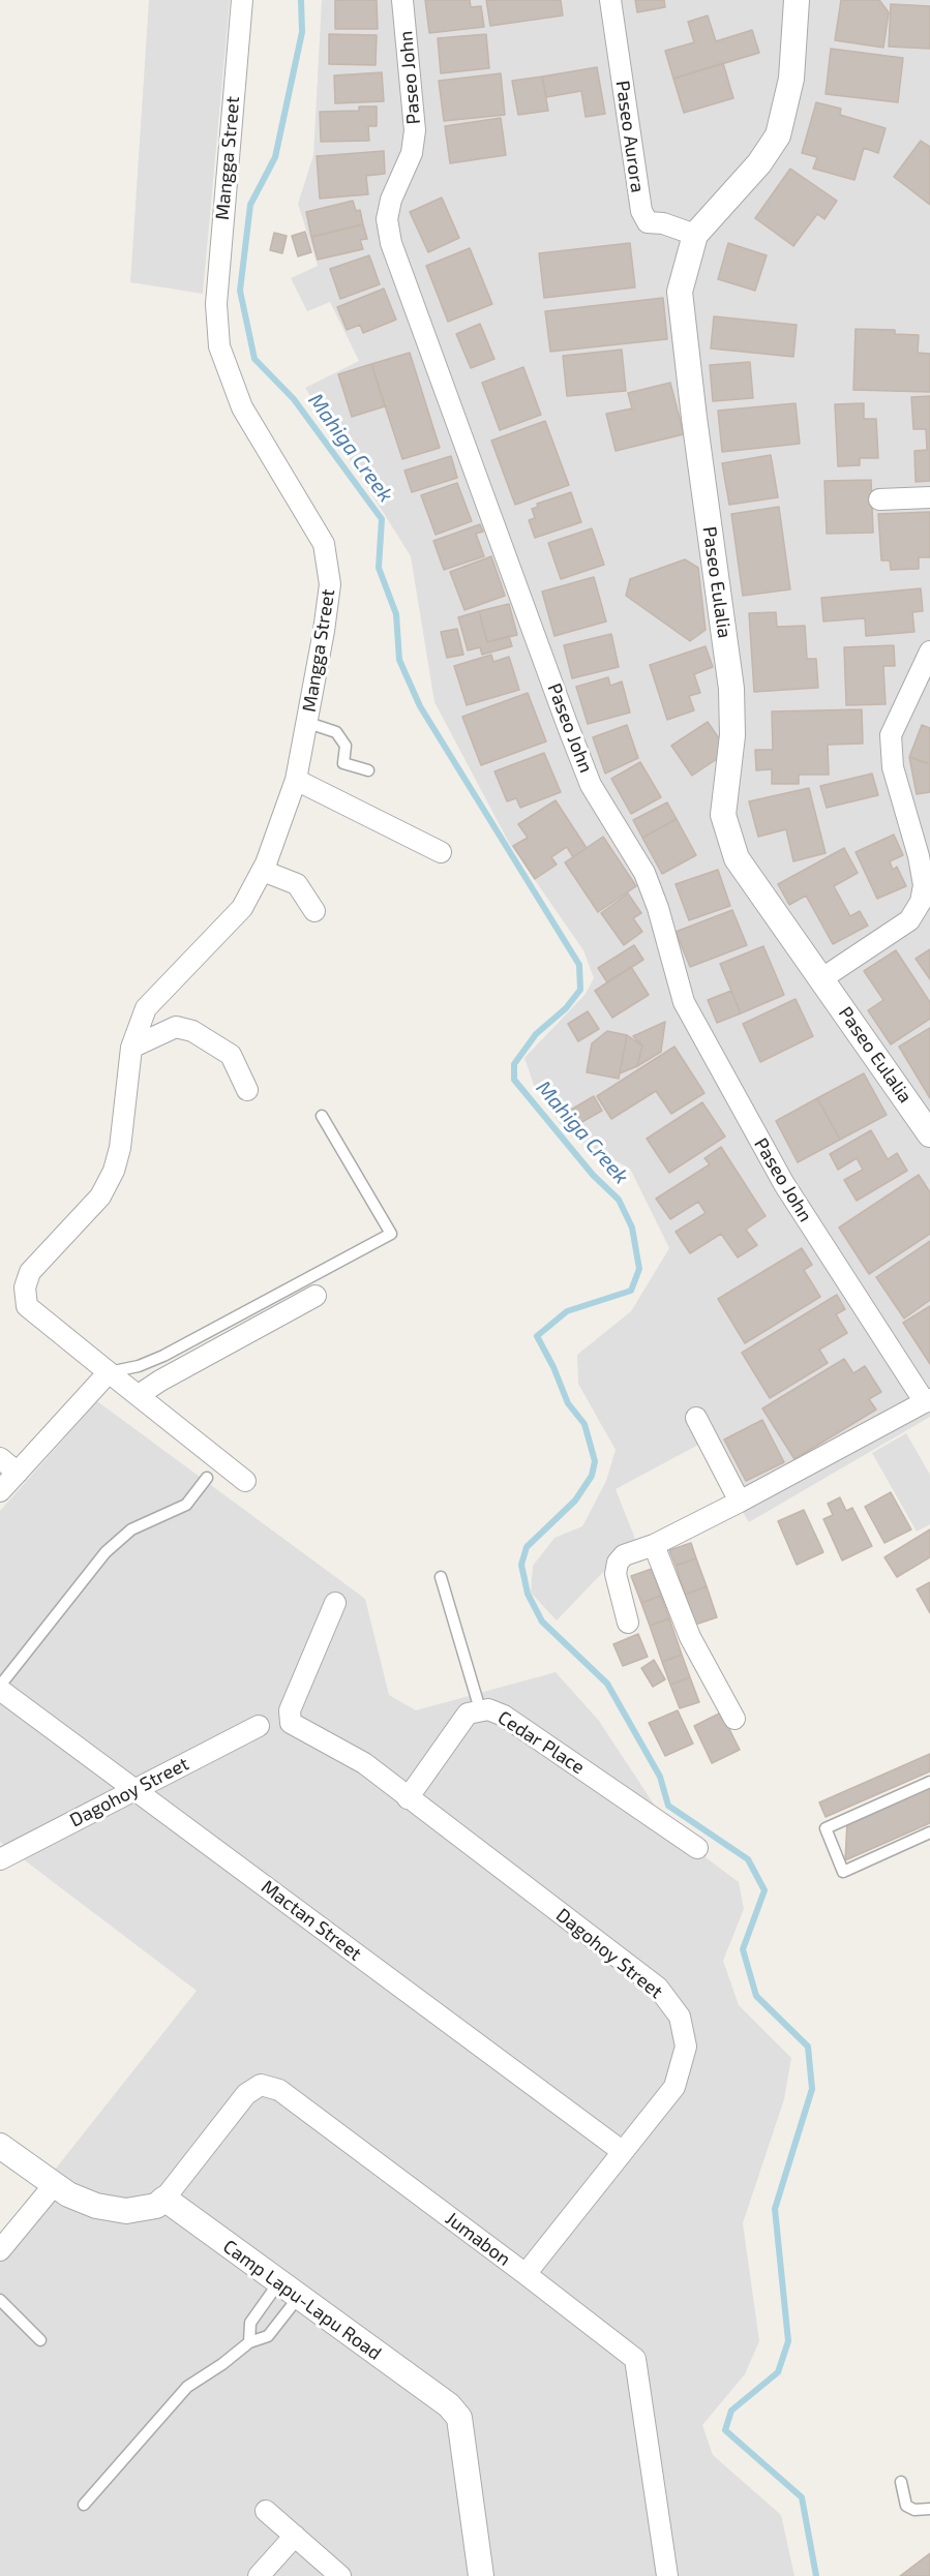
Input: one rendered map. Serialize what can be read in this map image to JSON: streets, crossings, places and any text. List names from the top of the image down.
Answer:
{
  "streets": {
    "street": [
      "Paseo John",
      "Paseo Aurora",
      "Mangga Street",
      "Paseo Eulalia",
      "Cedar Place",
      "Dagohoy Street",
      "Mactan Street",
      "Jumabon",
      "Camp Lapu-Lapu Road"
    ]
  },
  "crossings": [
    ["Paseo Aurora", "Paseo Eulalia"],
    ["Cedar Place", "Dagohoy Street"],
    ["Dagohoy Street", "Mactan Street"],
    ["Dagohoy Street", "Jumabon"],
    ["Jumabon", "Camp Lapu-Lapu Road"]
  ],
  "water": ["Mahiga Creek"]
}
